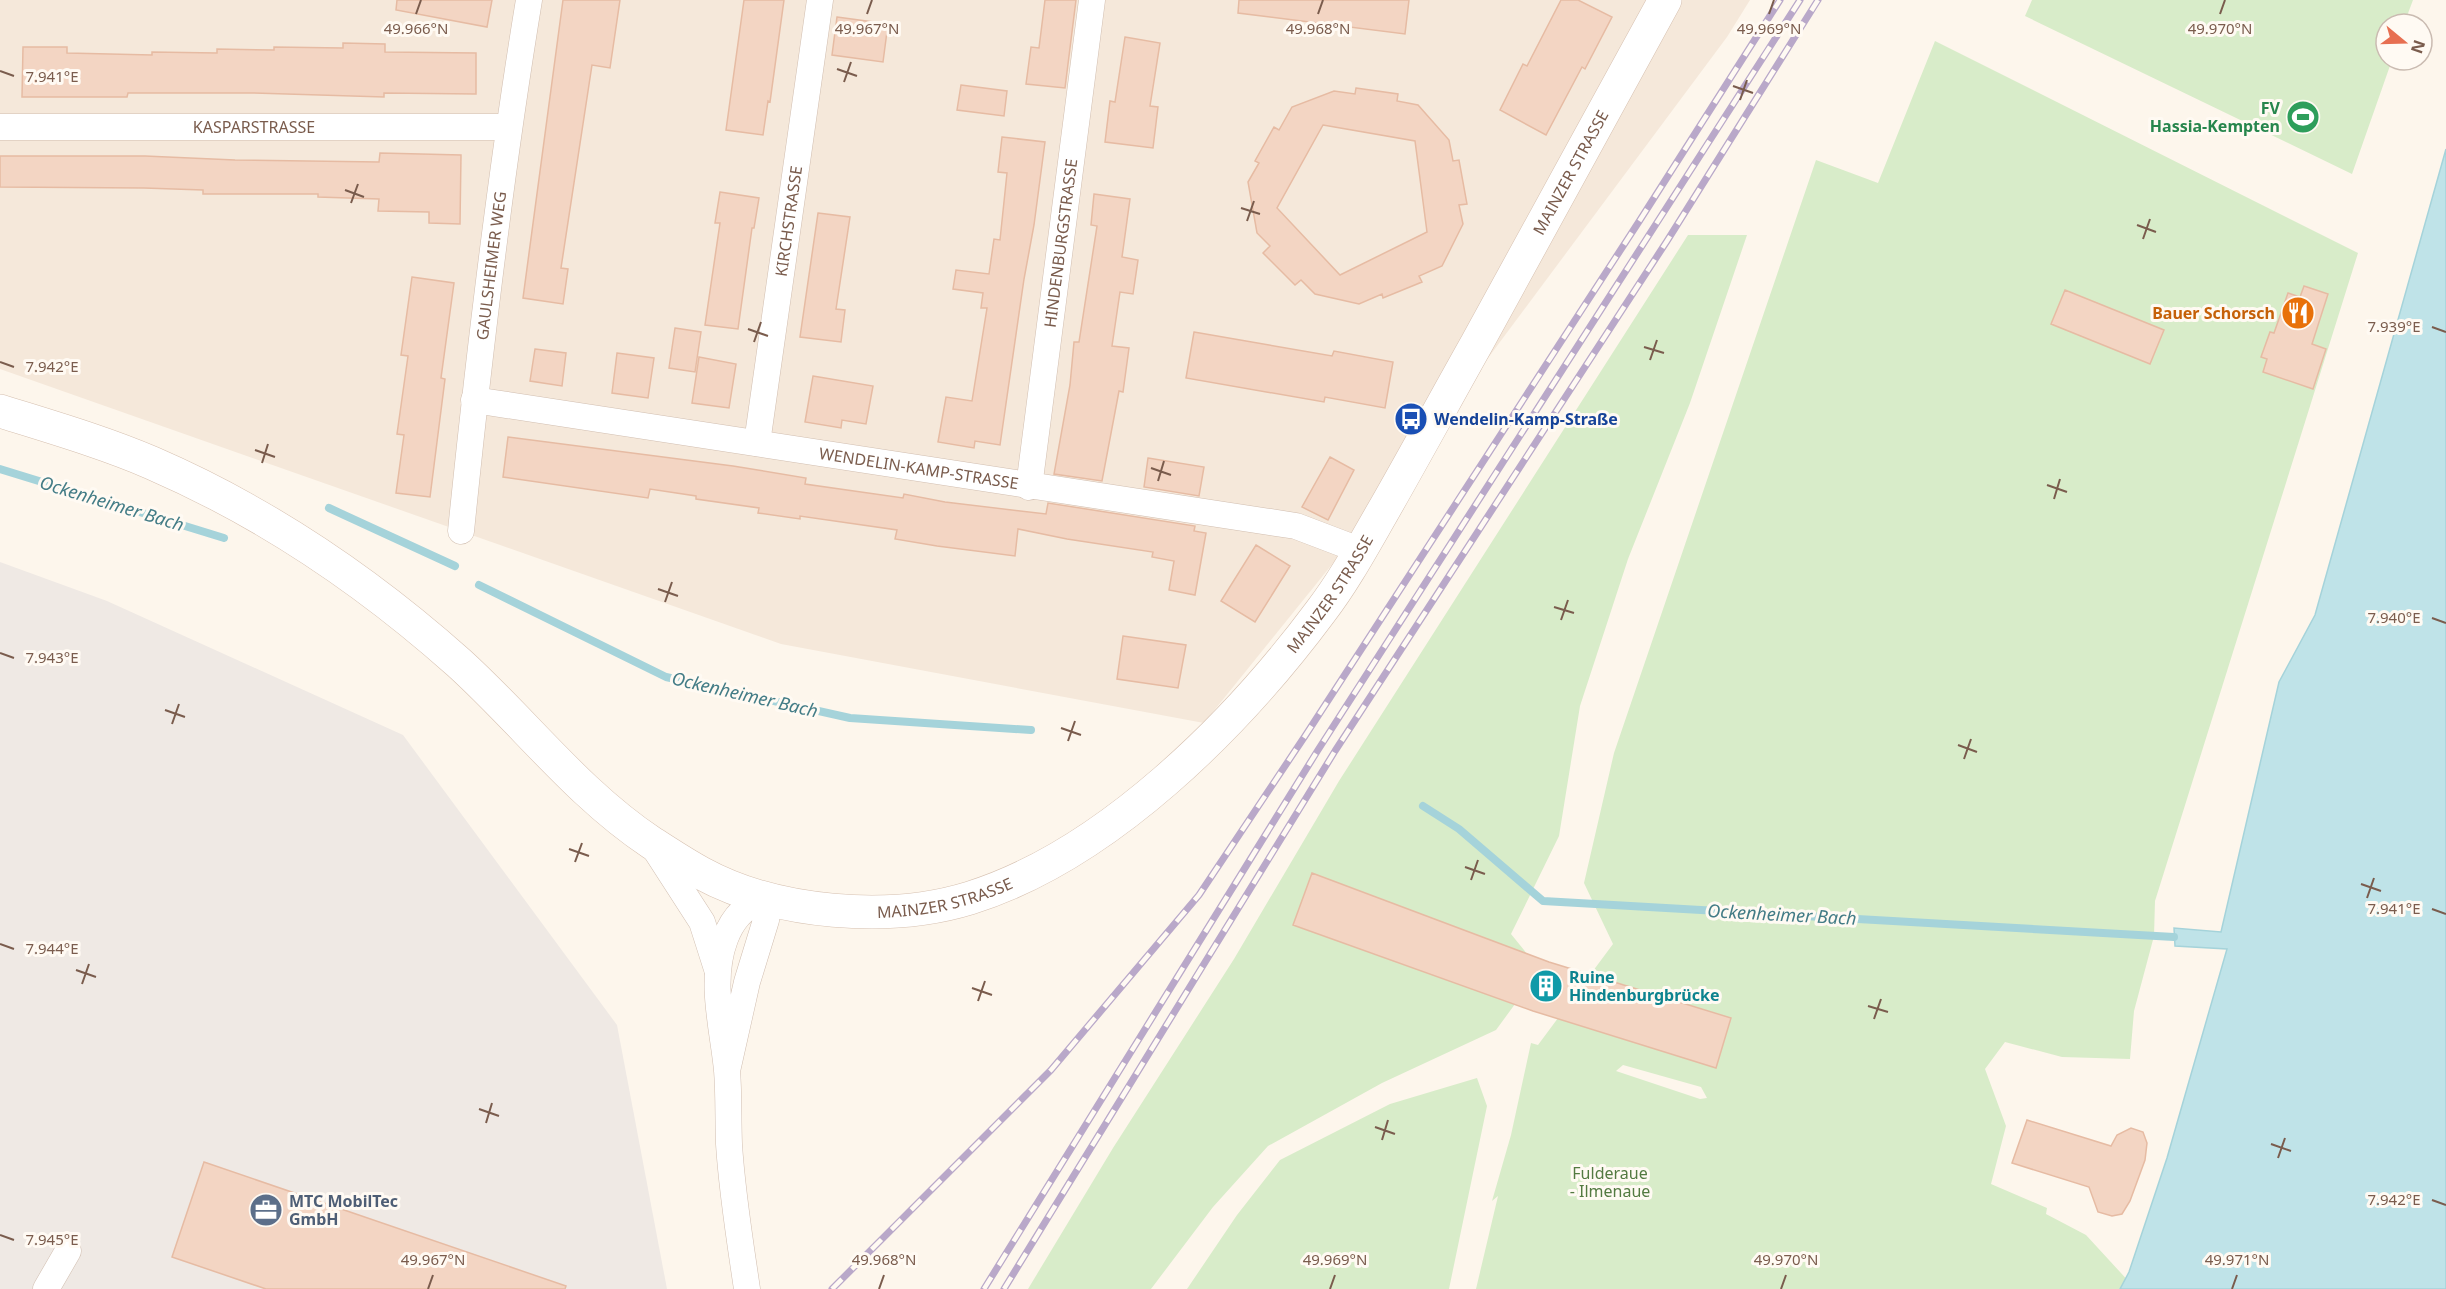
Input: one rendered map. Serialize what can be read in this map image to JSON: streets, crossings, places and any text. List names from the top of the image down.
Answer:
{
  "streets": {
    "main road": ["MAINZER STRASSE"],
    "street": [
      "KASPARSTRASSE",
      "KIRCHSTRASSE",
      "HINDENBURGSTRASSE",
      "GAULSHEIMER WEG",
      "WENDELIN-KAMP-STRASSE"
    ]
  },
  "crossings": [
    ["KASPARSTRASSE", "GAULSHEIMER WEG"],
    ["MAINZER STRASSE", "WENDELIN-KAMP-STRASSE"],
    ["KIRCHSTRASSE", "WENDELIN-KAMP-STRASSE"],
    ["HINDENBURGSTRASSE", "WENDELIN-KAMP-STRASSE"],
    ["GAULSHEIMER WEG", "WENDELIN-KAMP-STRASSE"]
  ],
  "water": ["Ockenheimer Bach"],
  "parks": ["Fulderaue - Ilmenaue"],
  "places": {
    "sports": ["FV Hassia-Kempten"],
    "restaurant": ["Bauer Schorsch"],
    "bus stop": ["Wendelin-Kamp-Straße"],
    "building": ["Ruine Hindenburgbrücke"],
    "office": ["MTC MobilTec GmbH"]
  },
  "north": "right",
  "coordinates": [
    "49.969°N",
    "49.966°N",
    "49.967°N",
    "49.968°N",
    "49.970°N",
    "7.941°E",
    "7.939°E",
    "7.942°E",
    "7.940°E",
    "7.943°E",
    "7.944°E",
    "7.945°E",
    "49.971°N"
  ]
}
